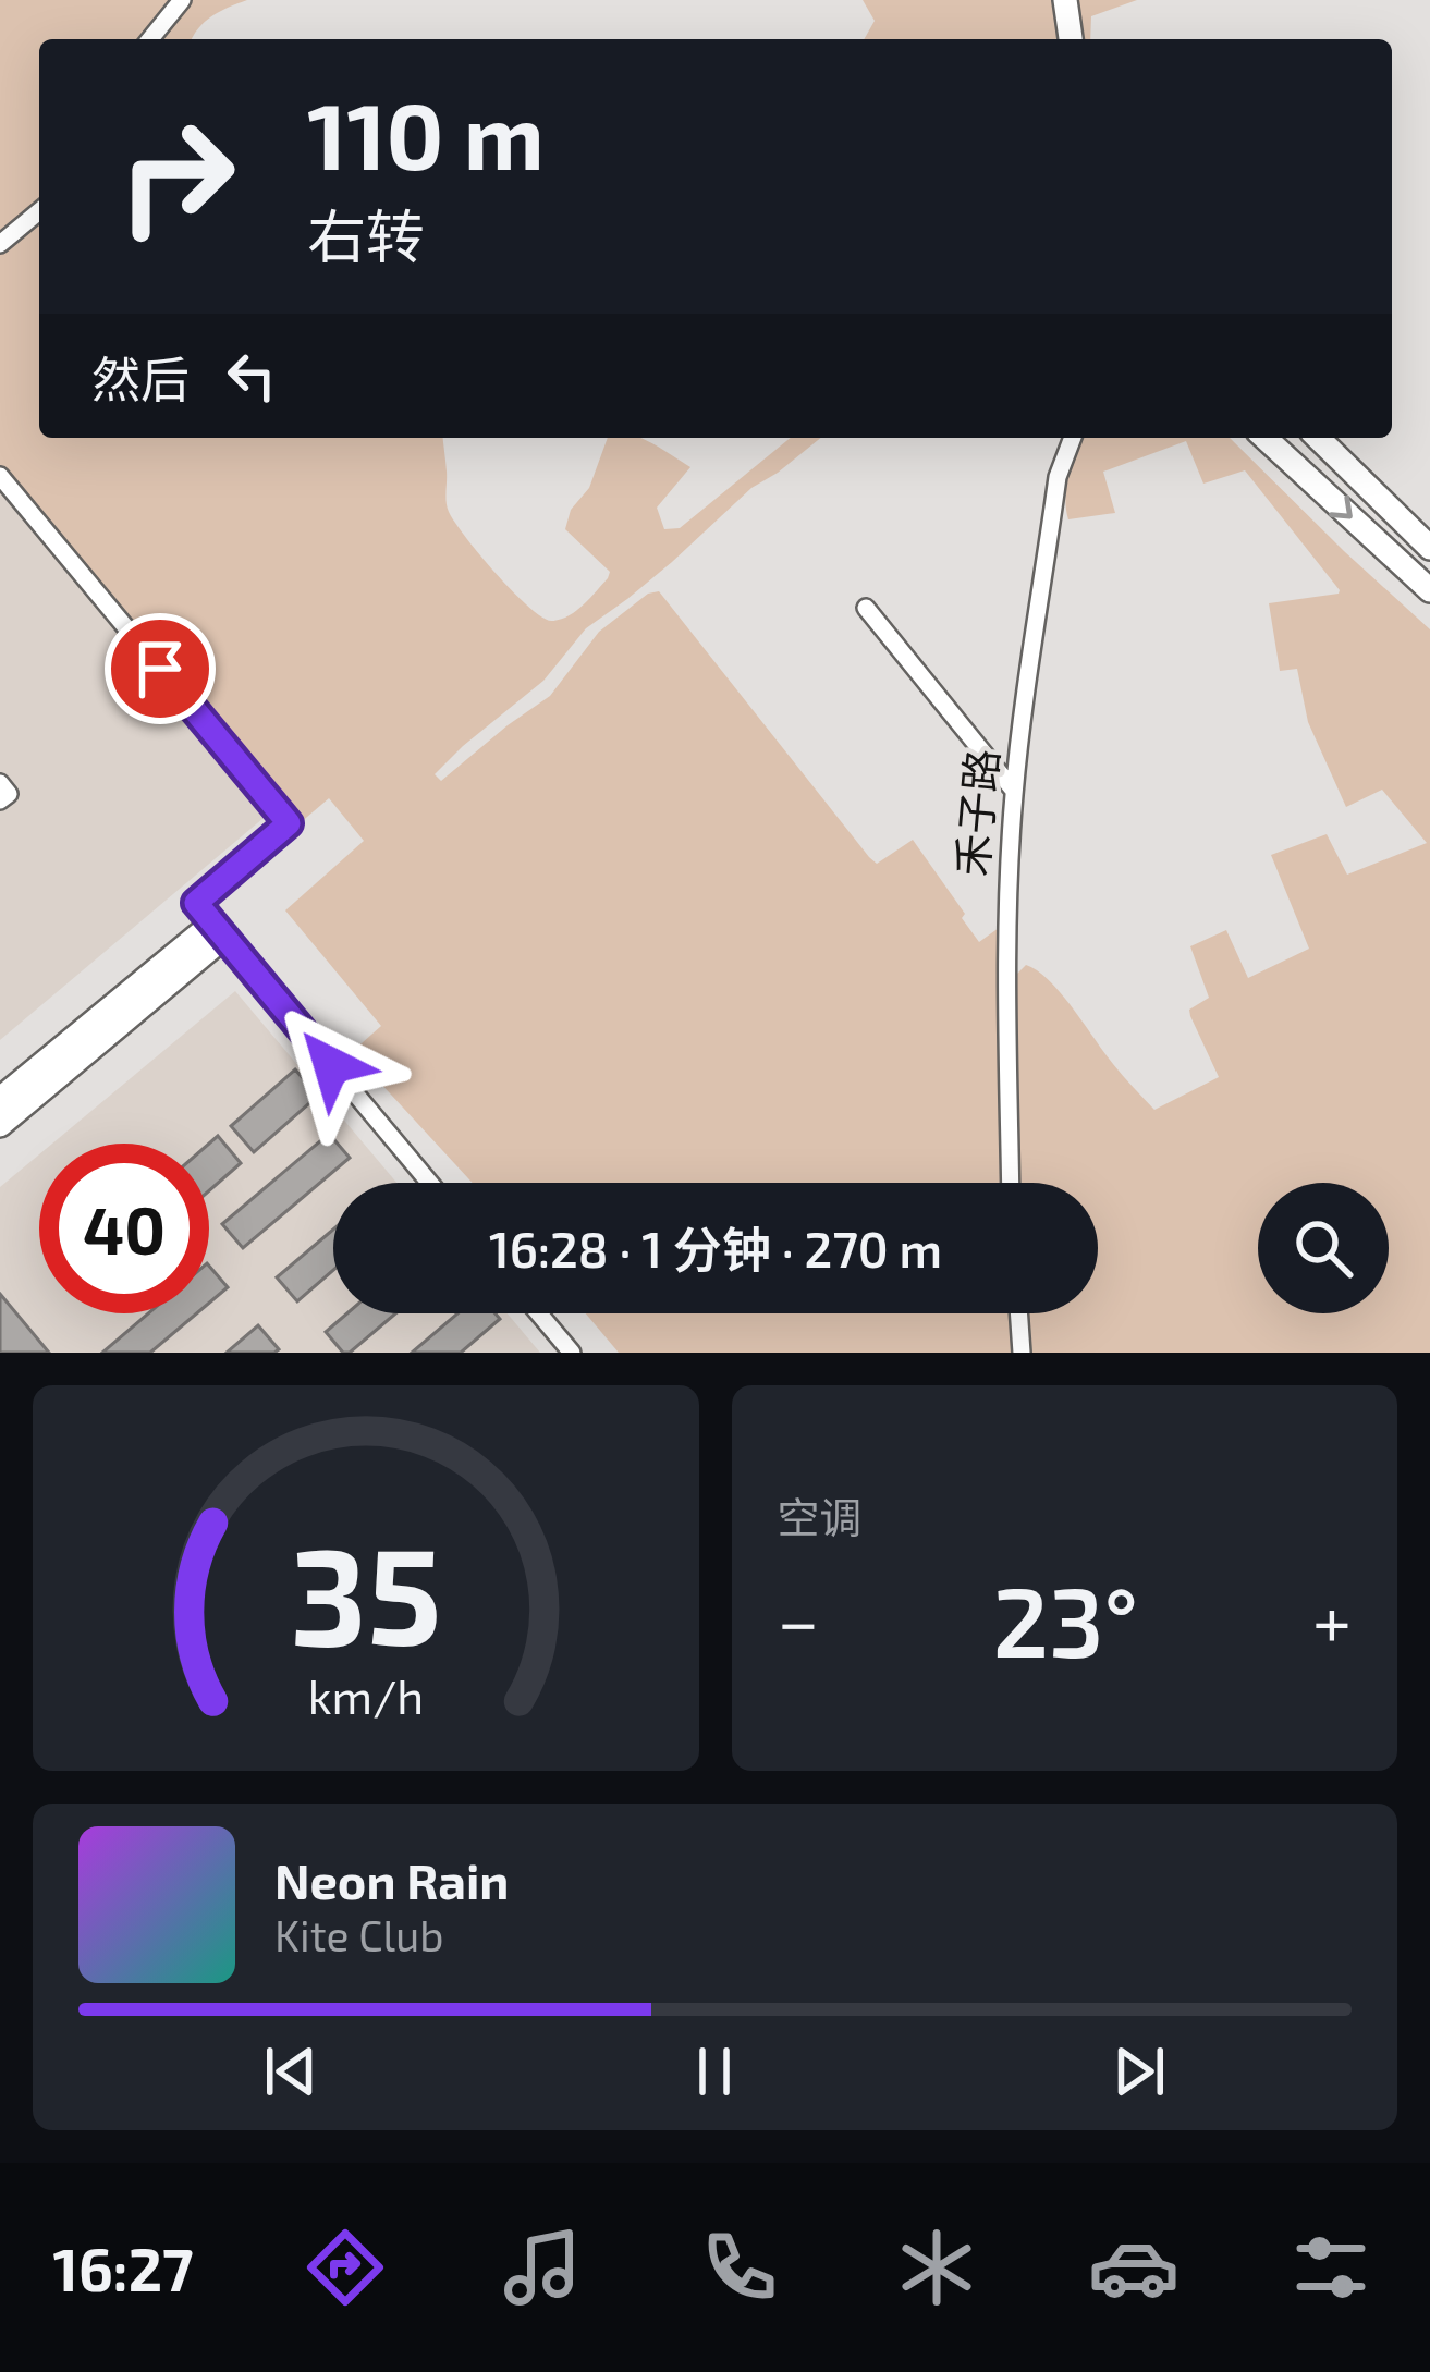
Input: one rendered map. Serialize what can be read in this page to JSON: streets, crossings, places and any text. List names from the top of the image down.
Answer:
{
  "streets": {
    "street": ["禾子路"]
  },
  "page": {
    "turn": ["110 m", "右转"],
    "then": "然后",
    "limit": "40",
    "trip": "16:28 · 1 分钟 · 270 m",
    "tile": "空调",
    "heat": ["−", "23°", "+"],
    "song": ["Neon Rain", "Kite Club"],
    "tabs": "16:27",
    "gauge": ["35", "km/h"]
  }
}
